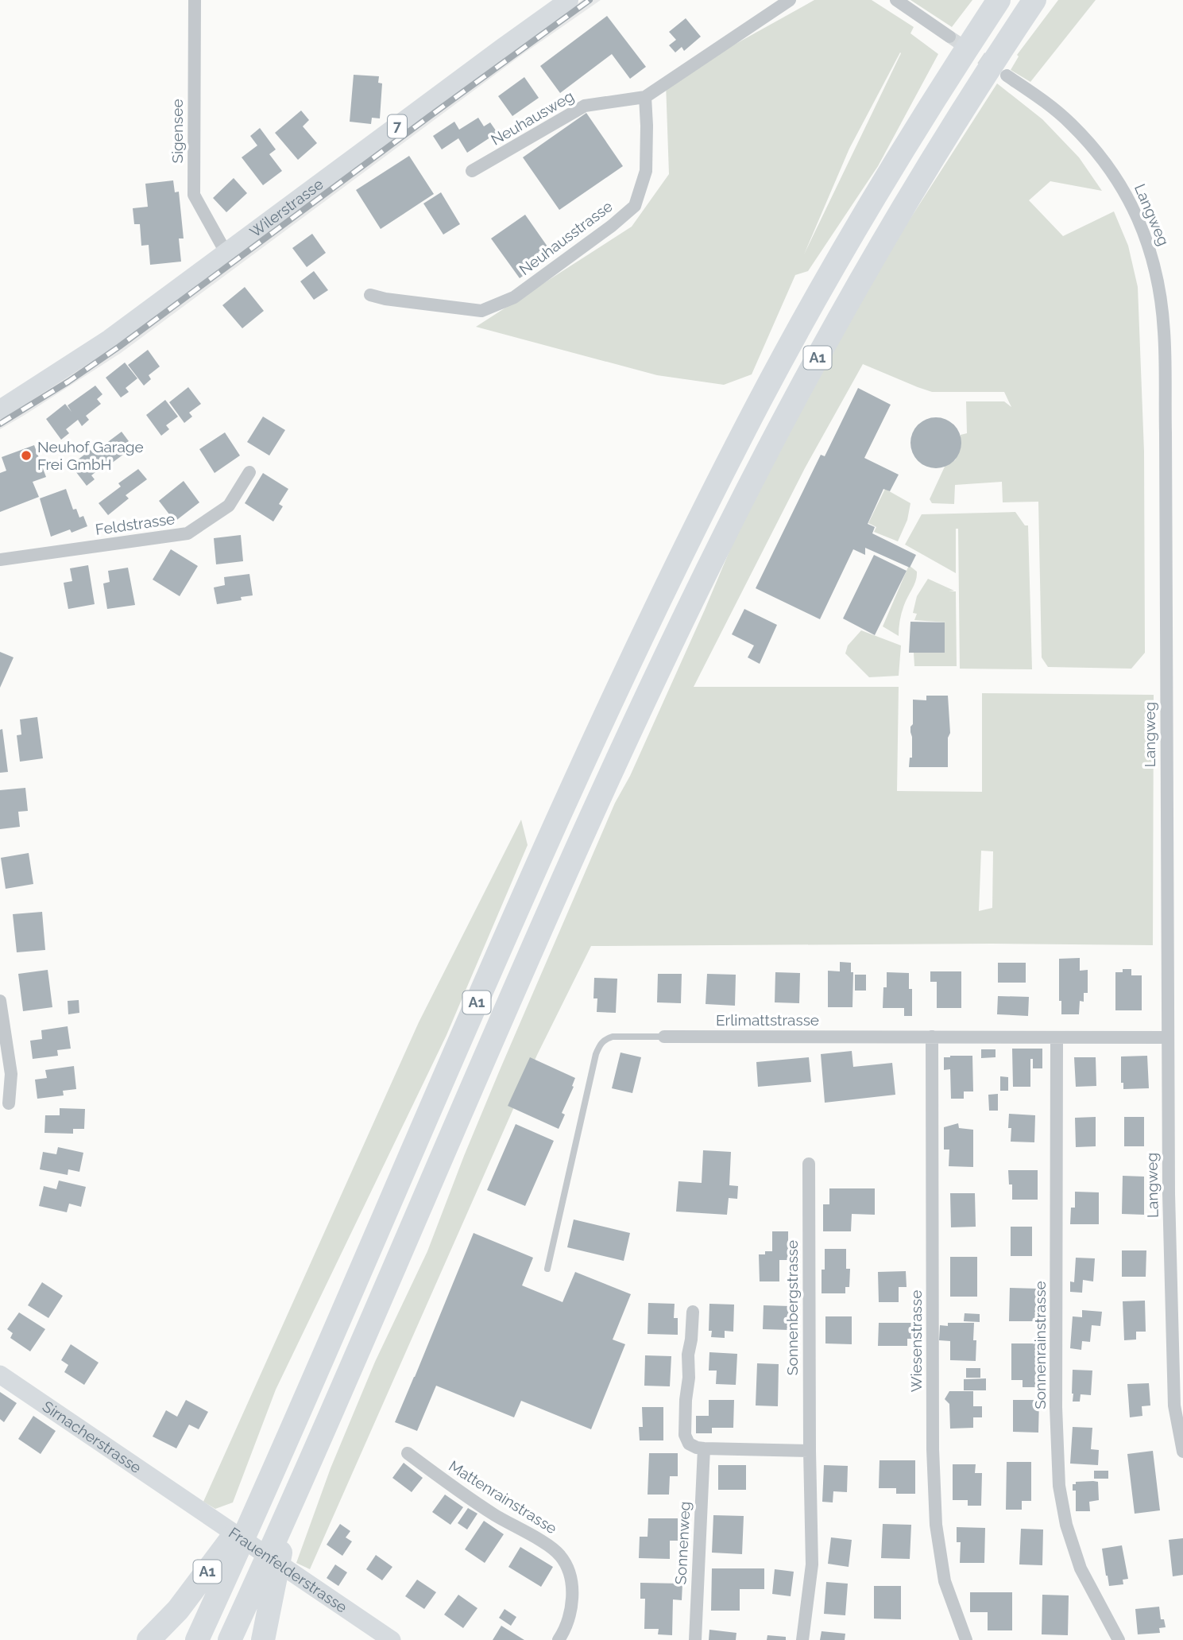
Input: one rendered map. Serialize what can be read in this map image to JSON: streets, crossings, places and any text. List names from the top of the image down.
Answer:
{
  "streets": {
    "highway": ["A1"],
    "main road": ["7", "Wilerstrasse"],
    "street": [
      "Neuhausweg",
      "Sigensee",
      "Langweg",
      "Neuhausstrasse",
      "Feldstrasse",
      "Erlimattstrasse",
      "Sonnenbergstrasse",
      "Wiesenstrasse",
      "Sonnenrainstrasse",
      "Sirnacherstrasse",
      "Mattenrainstrasse",
      "Sonnenweg",
      "Frauenfelderstrasse"
    ]
  },
  "crossings": [
    ["Neuhausweg", "Neuhausstrasse"],
    ["Sigensee", "Wilerstrasse"],
    ["Langweg", "Erlimattstrasse"],
    ["Erlimattstrasse", "Wiesenstrasse"],
    ["Erlimattstrasse", "Sonnenrainstrasse"],
    ["Sirnacherstrasse", "Frauenfelderstrasse"]
  ],
  "places": ["Neuhof Garage Frei GmbH"]
}
